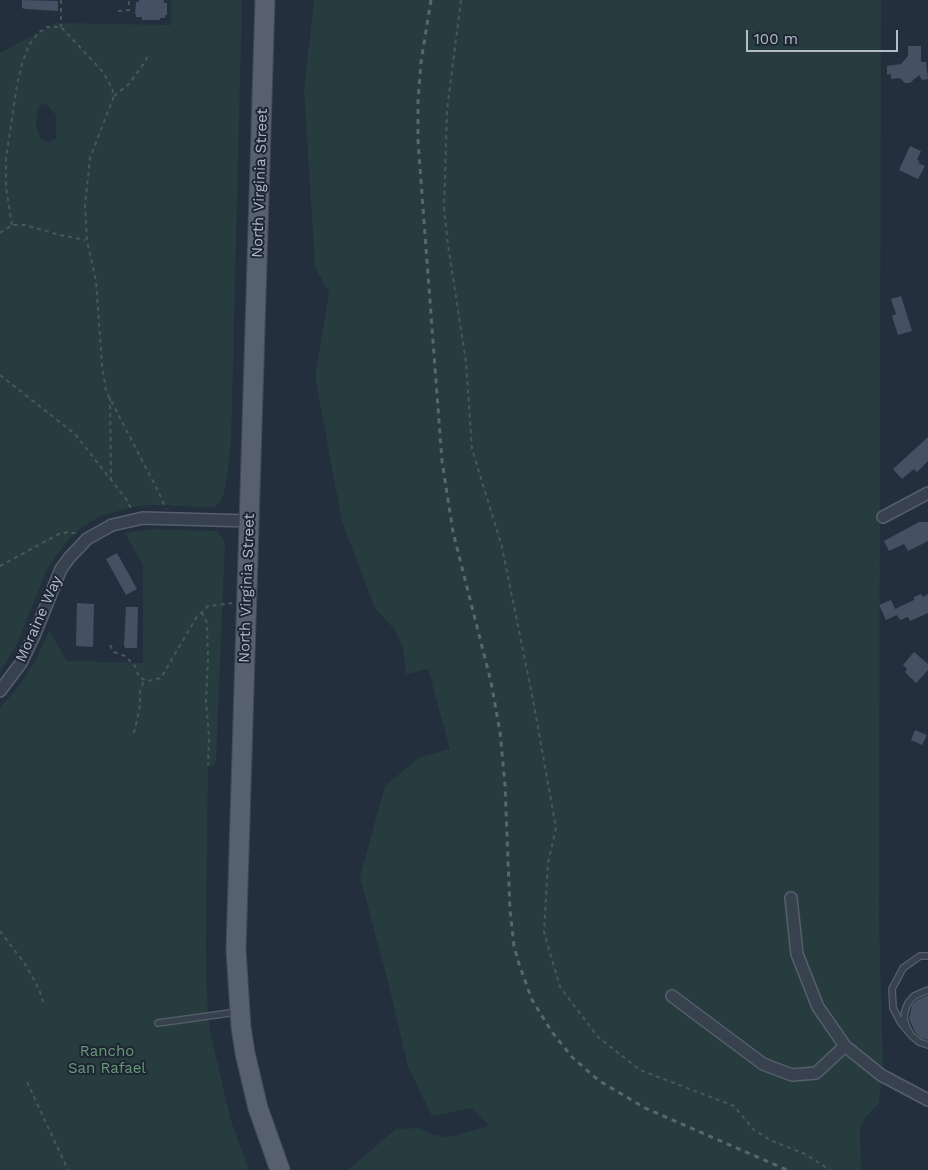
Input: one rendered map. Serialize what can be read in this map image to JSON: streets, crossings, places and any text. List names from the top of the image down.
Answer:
{
  "streets": {
    "main road": ["North Virginia Street"],
    "street": ["Moraine Way"]
  },
  "crossings": [
    ["North Virginia Street", "Moraine Way"]
  ],
  "parks": ["Rancho San Rafael"],
  "scale_bar": "100 m"
}
